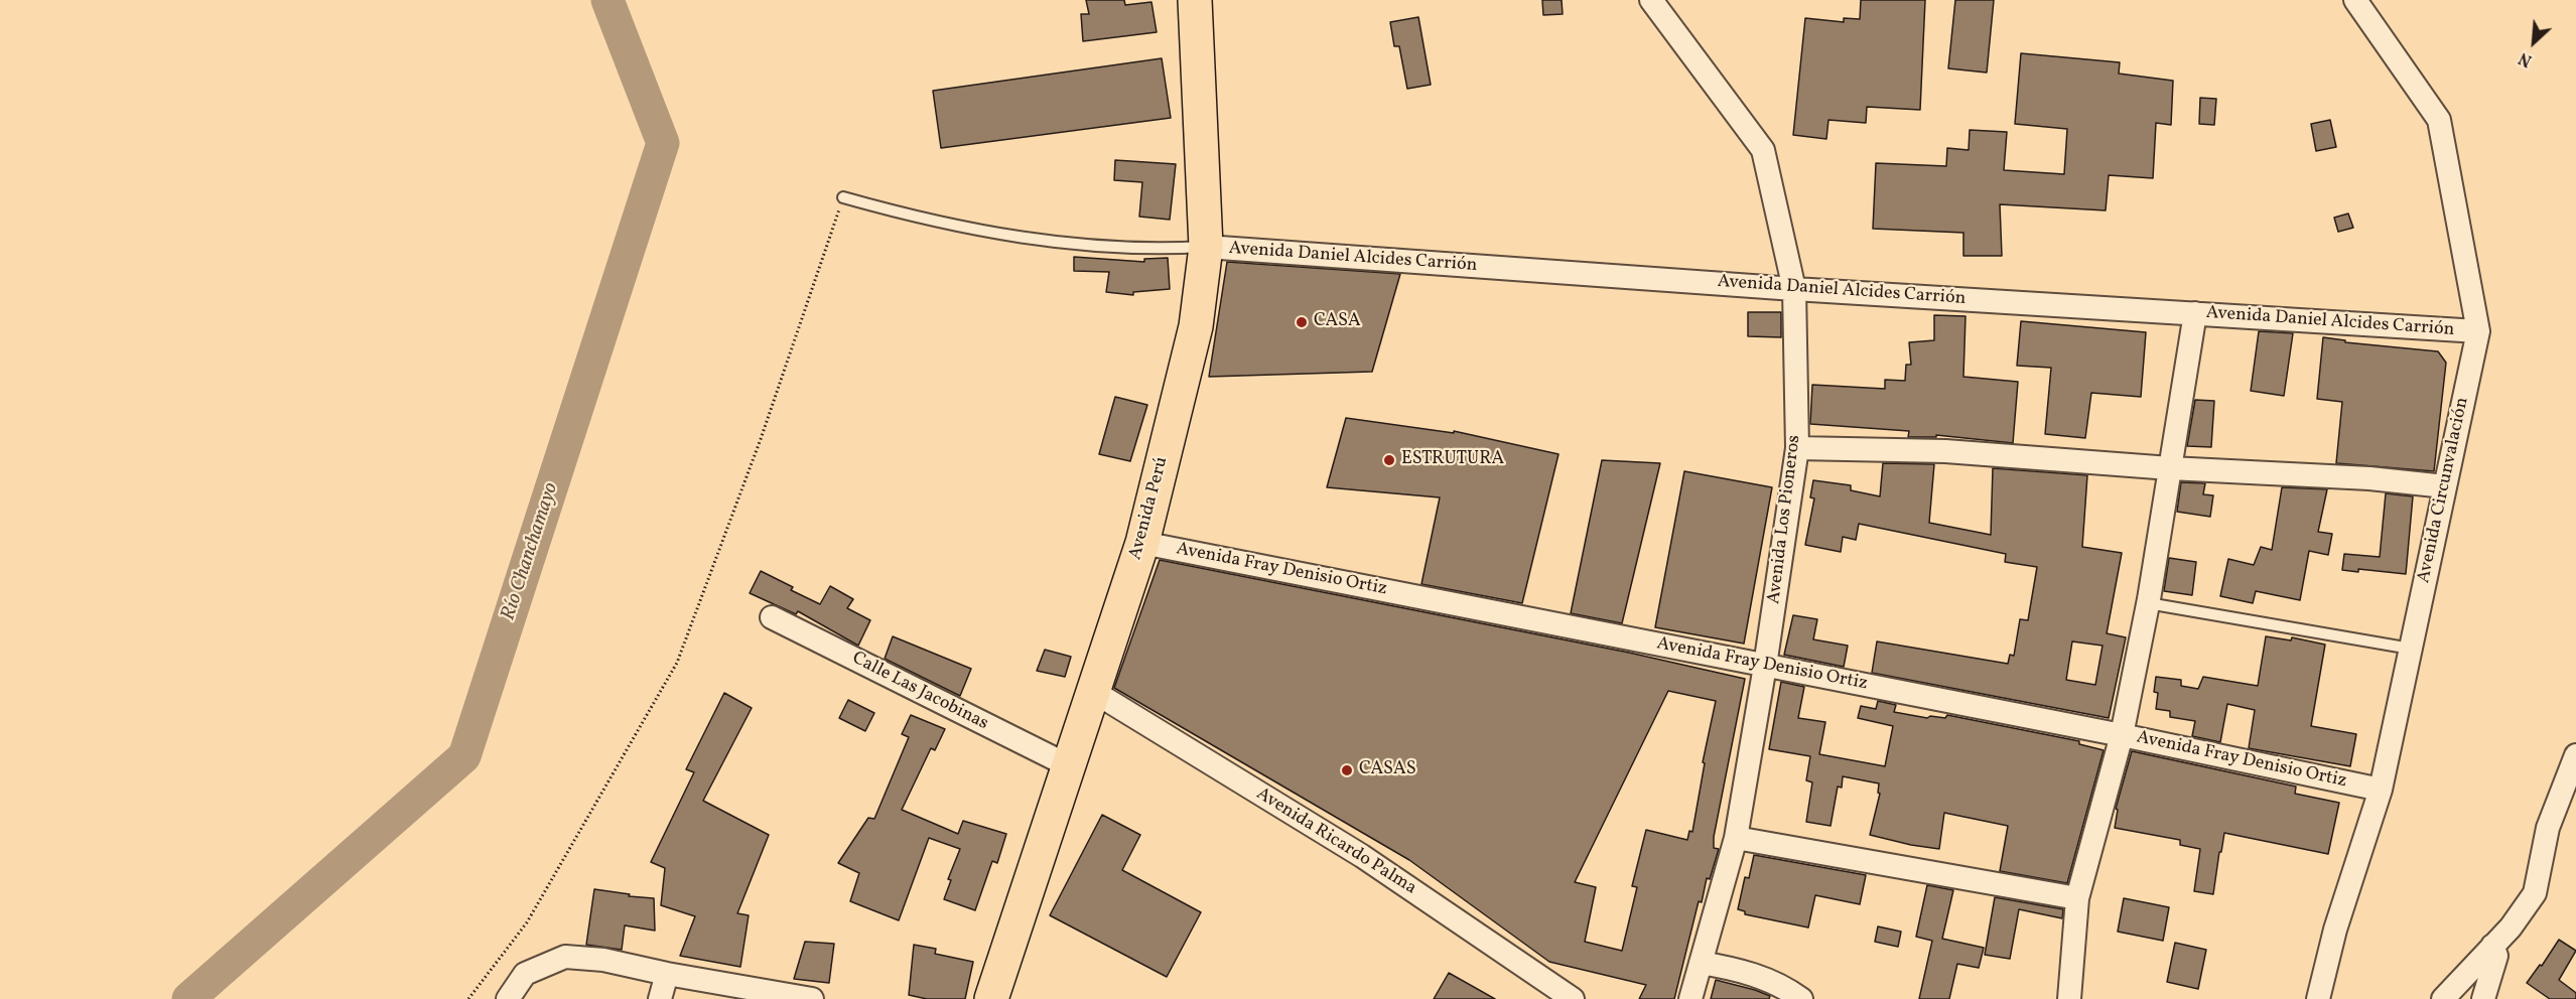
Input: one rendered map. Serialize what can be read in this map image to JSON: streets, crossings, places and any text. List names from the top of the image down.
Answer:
{
  "streets": {
    "highway": ["Avenida Perú"],
    "street": [
      "Avenida Daniel Alcides Carrión",
      "Avenida Circunvalación",
      "Avenida Los Pioneros",
      "Avenida Fray Denisio Ortiz",
      "Calle Las Jacobinas",
      "Avenida Ricardo Palma"
    ]
  },
  "crossings": [
    ["Avenida Daniel Alcides Carrión", "Avenida Circunvalación"],
    ["Avenida Daniel Alcides Carrión", "Avenida Perú"],
    ["Avenida Daniel Alcides Carrión", "Avenida Los Pioneros"],
    ["Avenida Circunvalación", "Avenida Fray Denisio Ortiz"],
    ["Avenida Perú", "Avenida Fray Denisio Ortiz"],
    ["Avenida Perú", "Calle Las Jacobinas"],
    ["Avenida Perú", "Avenida Ricardo Palma"],
    ["Avenida Los Pioneros", "Avenida Fray Denisio Ortiz"]
  ],
  "water": ["Río Chanchamayo"],
  "places": ["CASA", "ESTRUTURA", "CASAS"],
  "north": "bottom left"
}
